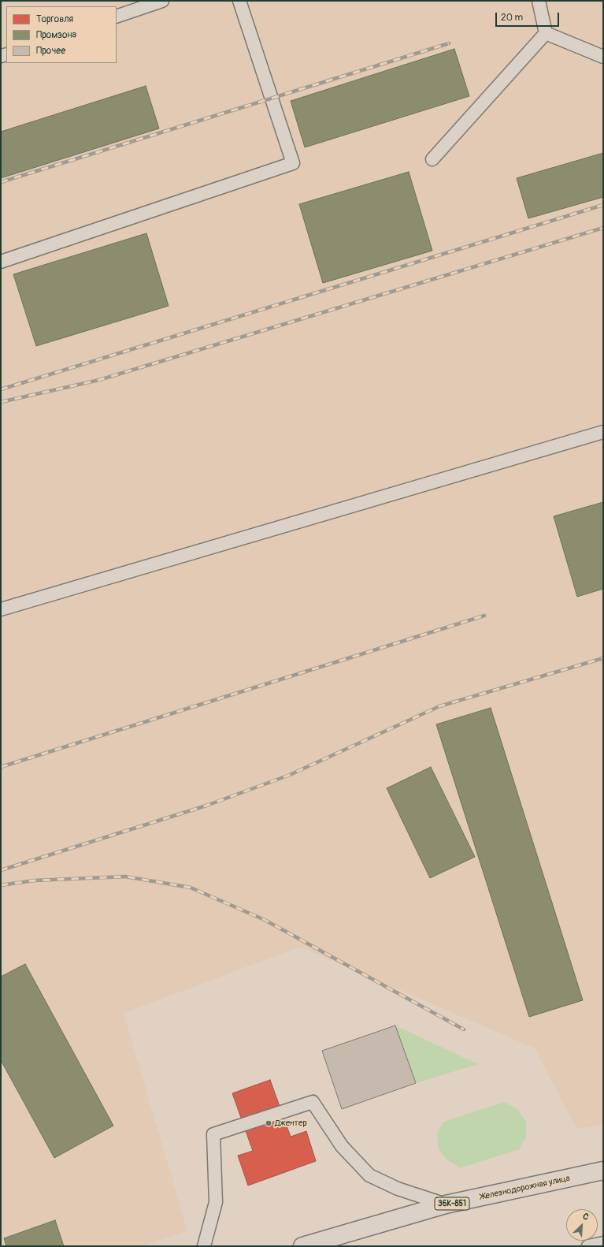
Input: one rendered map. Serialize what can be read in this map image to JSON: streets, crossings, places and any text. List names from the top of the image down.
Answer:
{
  "streets": {
    "main road": ["Железнодорожная улица", "36К-851"]
  },
  "places": ["Джентер"],
  "legend": ["Торговля", "Промзона", "Прочее"],
  "scale_bar": "20 m",
  "north": "top right"
}
